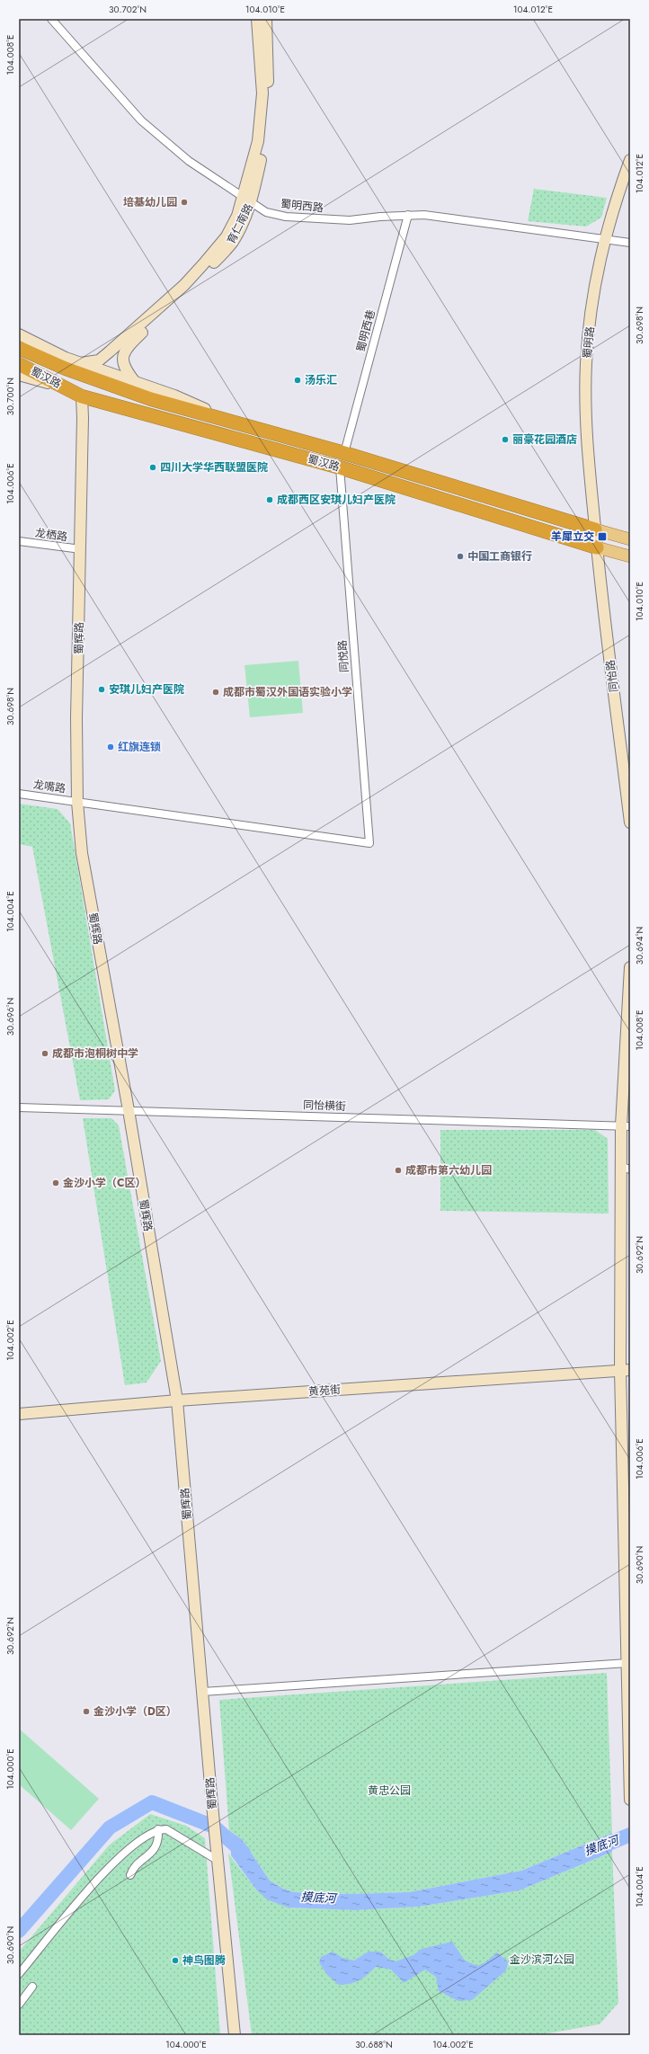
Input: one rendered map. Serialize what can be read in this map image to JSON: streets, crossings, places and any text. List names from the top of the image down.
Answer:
{
  "streets": {
    "highway": ["蜀汉路"],
    "street": [
      "蜀明西路",
      "育仁南路",
      "蜀明西巷",
      "蜀明路",
      "龙栖路",
      "蜀辉路",
      "同悦路",
      "同怡路",
      "龙嘴路",
      "同怡横街",
      "黄苑街"
    ]
  },
  "crossings": [
    ["蜀明西路", "育仁南路"],
    ["蜀明西路", "蜀明西巷"],
    ["蜀明西路", "蜀明路"],
    ["蜀明西巷", "蜀汉路"],
    ["蜀明路", "蜀汉路"],
    ["蜀明路", "同怡路"],
    ["蜀汉路", "蜀辉路"],
    ["蜀汉路", "同悦路"],
    ["蜀汉路", "同怡路"],
    ["龙栖路", "蜀辉路"],
    ["蜀辉路", "龙嘴路"],
    ["蜀辉路", "同怡横街"],
    ["蜀辉路", "黄苑街"],
    ["同悦路", "龙嘴路"]
  ],
  "water": ["摸底河"],
  "parks": ["黄忠公园", "金沙滨河公园"],
  "places": {
    "other": [
      "培基幼儿园",
      "汤乐汇",
      "丽豪花园酒店",
      "四川大学华西联盟医院",
      "成都西区安琪儿妇产医院",
      "中国工商银行",
      "安琪儿妇产医院",
      "成都市蜀汉外国语实验小学",
      "红旗连锁",
      "成都市泡桐树中学",
      "成都市第六幼儿园",
      "金沙小学（C区）",
      "金沙小学（D区）",
      "神鸟图腾"
    ],
    "transit": ["羊犀立交"]
  },
  "coordinates": [
    "30.702°N",
    "104.010°E",
    "104.012°E",
    "104.008°E",
    "30.698°N",
    "30.700°N",
    "104.006°E",
    "104.004°E",
    "30.694°N",
    "30.696°N",
    "30.692°N",
    "104.002°E",
    "30.690°N",
    "104.000°E",
    "30.688°N"
  ]
}
